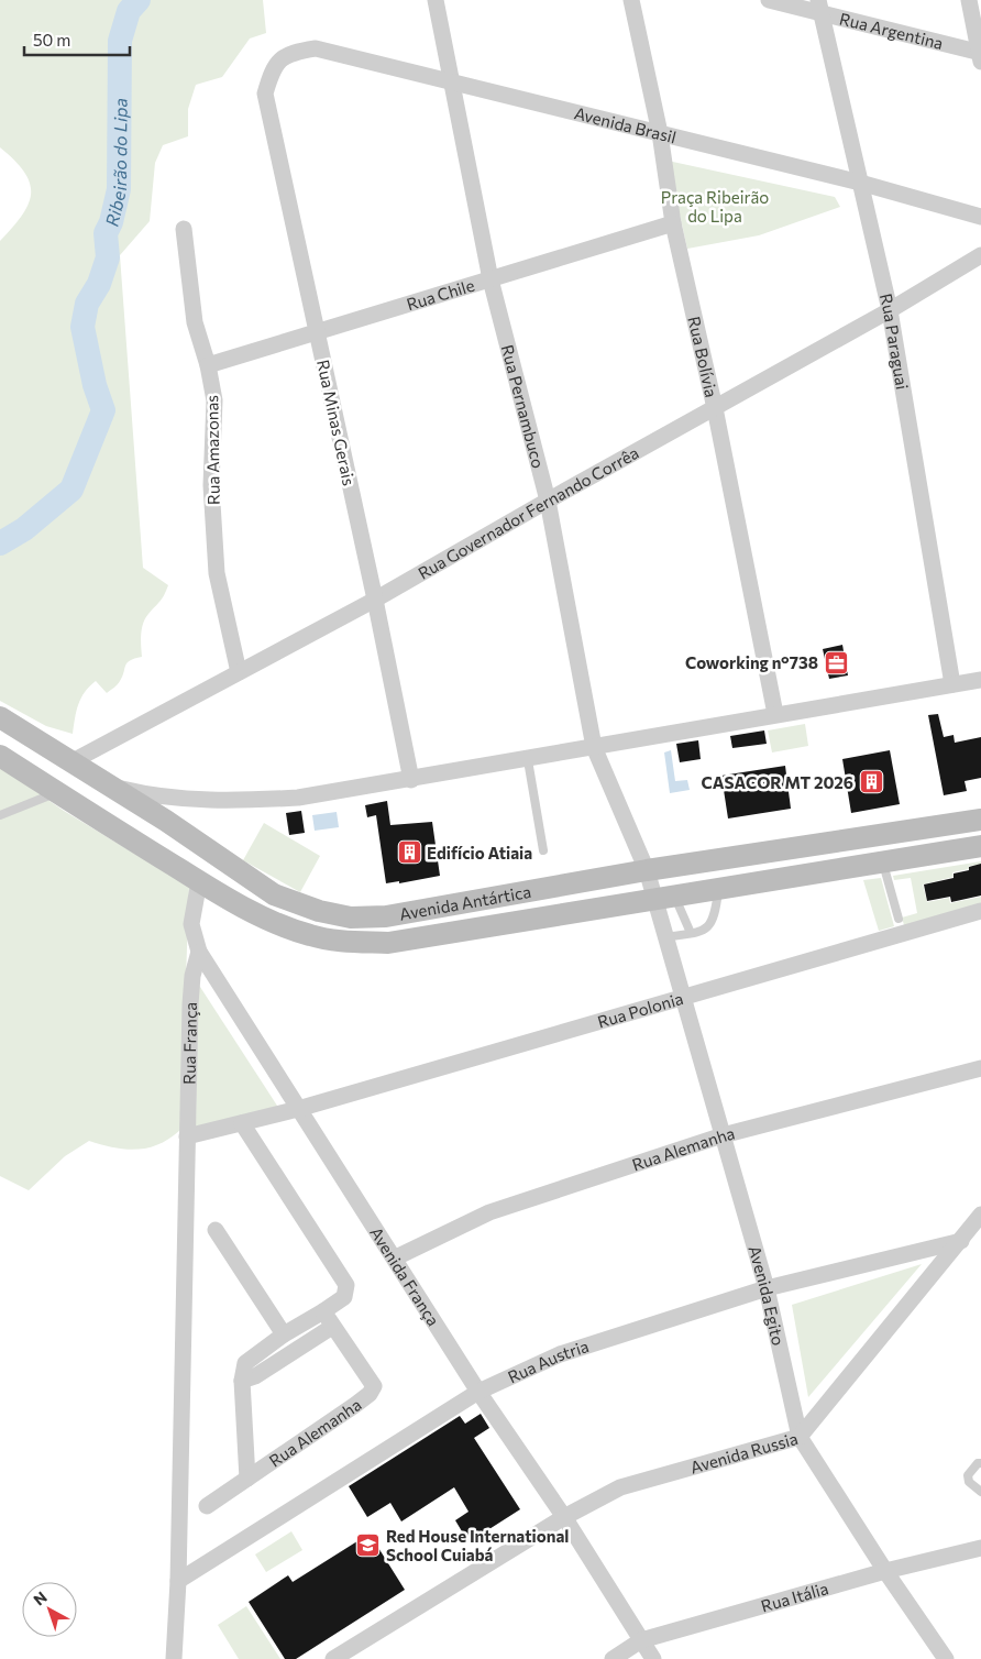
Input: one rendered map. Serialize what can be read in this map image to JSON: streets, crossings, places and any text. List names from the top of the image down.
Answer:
{
  "streets": {
    "main road": ["Avenida Antártica"],
    "street": [
      "Rua Argentina",
      "Avenida Brasil",
      "Rua Chile",
      "Rua Paraguai",
      "Rua Bolívia",
      "Rua Pernambuco",
      "Rua Minas Gerais",
      "Rua Amazonas",
      "Rua Governador Fernando Corrêa",
      "Rua Polonia",
      "Rua França",
      "Rua Alemanha",
      "Avenida França",
      "Avenida Egito",
      "Rua Austria",
      "Avenida Russia",
      "Rua Itália"
    ]
  },
  "crossings": [
    ["Rua Argentina", "Rua Paraguai"],
    ["Avenida Brasil", "Rua Paraguai"],
    ["Avenida Brasil", "Rua Bolívia"],
    ["Avenida Brasil", "Rua Pernambuco"],
    ["Avenida Brasil", "Rua Minas Gerais"],
    ["Rua Chile", "Rua Bolívia"],
    ["Rua Chile", "Rua Pernambuco"],
    ["Rua Chile", "Rua Minas Gerais"],
    ["Rua Chile", "Rua Amazonas"],
    ["Rua Paraguai", "Rua Governador Fernando Corrêa"],
    ["Rua Bolívia", "Rua Governador Fernando Corrêa"],
    ["Rua Pernambuco", "Rua Governador Fernando Corrêa"],
    ["Rua Pernambuco", "Avenida Antártica"],
    ["Rua Pernambuco", "Avenida Egito"],
    ["Rua Minas Gerais", "Rua Governador Fernando Corrêa"],
    ["Rua Amazonas", "Rua Governador Fernando Corrêa"],
    ["Rua Governador Fernando Corrêa", "Avenida Antártica"],
    ["Avenida Antártica", "Avenida França"],
    ["Avenida Antártica", "Avenida Egito"],
    ["Rua Polonia", "Avenida França"],
    ["Rua Polonia", "Avenida Egito"],
    ["Rua França", "Avenida França"],
    ["Rua França", "Rua Austria"],
    ["Rua Alemanha", "Avenida França"],
    ["Rua Alemanha", "Avenida Egito"],
    ["Avenida França", "Rua Austria"],
    ["Avenida França", "Avenida Russia"],
    ["Avenida França", "Rua Itália"],
    ["Avenida Egito", "Rua Austria"],
    ["Avenida Egito", "Avenida Russia"],
    ["Avenida Egito", "Rua Itália"],
    ["Rua Austria", "Avenida Russia"]
  ],
  "water": ["Ribeirão do Lipa"],
  "parks": ["Praça Ribeirão do Lipa"],
  "places": {
    "office": ["Coworking n°738"],
    "building": ["CASACOR MT 2026", "Edifício Atiaia"],
    "school or university": ["Red House International School Cuiabá"]
  },
  "scale_bar": "50 m",
  "north": "top left"
}
